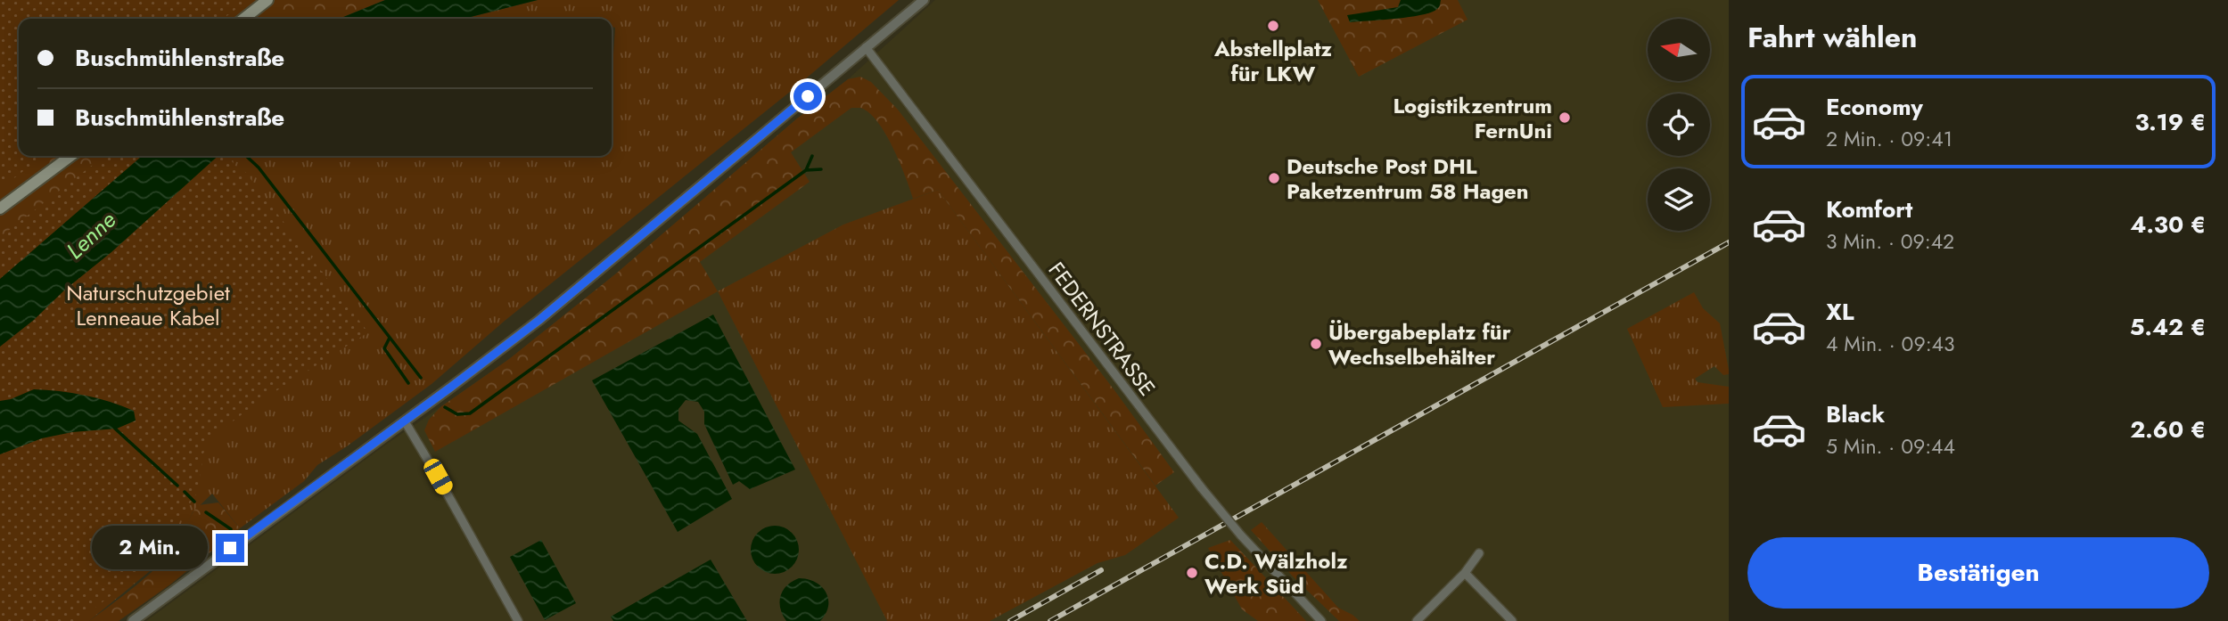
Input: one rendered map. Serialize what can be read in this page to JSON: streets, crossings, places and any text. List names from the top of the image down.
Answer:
{
  "streets": {
    "street": ["FEDERNSTRASSE"]
  },
  "water": ["Lenne"],
  "parks": ["Naturschutzgebiet Lenneaue Kabel"],
  "places": [
    "Abstellplatz für LKW",
    "Logistikzentrum FernUni",
    "Deutsche Post DHL Paketzentrum 58 Hagen",
    "Übergabeplatz für Wechselbehälter",
    "C.D. Wälzholz Werk Süd"
  ],
  "north": "left",
  "page": {
    "heading": "Fahrt wählen",
    "banner": ["Buschmühlenstraße", "Buschmühlenstraße"],
    "list": [
      {
        "name": "Economy",
        "note": "2 Min. · 09:41",
        "value": "3.19 €"
      },
      {
        "name": "Komfort",
        "note": "3 Min. · 09:42",
        "value": "4.30 €"
      },
      {
        "name": "XL",
        "note": "4 Min. · 09:43",
        "value": "5.42 €"
      },
      {
        "name": "Black",
        "note": "5 Min. · 09:44",
        "value": "2.60 €"
      }
    ],
    "buttons": "Bestätigen",
    "bubble": "2 Min."
  }
}
